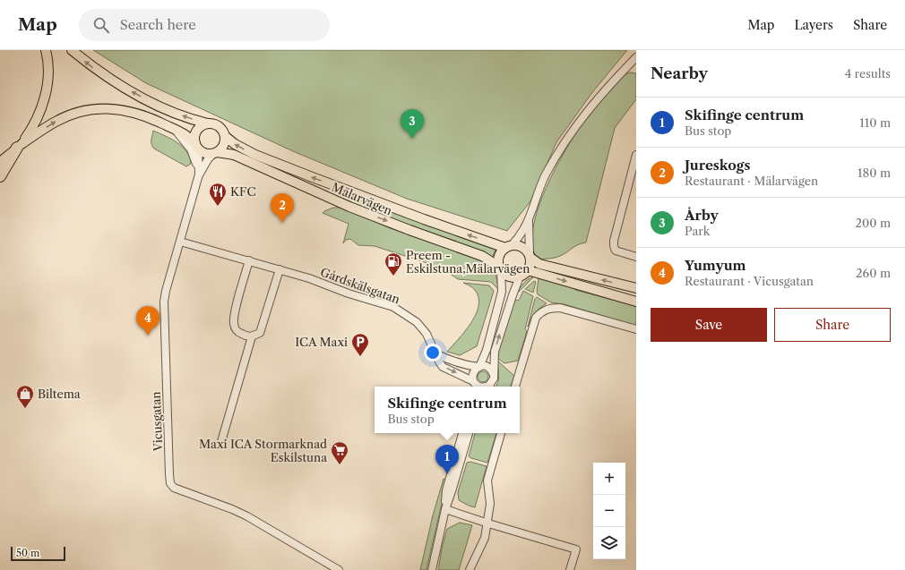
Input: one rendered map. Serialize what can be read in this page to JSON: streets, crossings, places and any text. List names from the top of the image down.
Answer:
{
  "streets": {
    "main road": ["Mälarvägen"],
    "street": ["Gårdskälsgatan", "Vicusgatan"]
  },
  "crossings": [
    ["Mälarvägen", "Vicusgatan"],
    ["Gårdskälsgatan", "Vicusgatan"]
  ],
  "places": {
    "restaurant": ["KFC"],
    "fuel station": ["Preem - Eskilstuna,Mälarvägen"],
    "parking": ["ICA Maxi"],
    "shop": ["Biltema"],
    "supermarket": ["Maxi ICA Stormarknad Eskilstuna"]
  },
  "scale_bar": "50 m",
  "page": {
    "header": "Map",
    "search": "Search here",
    "nav": ["Map", "Layers", "Share"],
    "heading": ["Nearby", "4 results"],
    "list": [
      {
        "mark": "1",
        "name": "Skifinge centrum",
        "note": "Bus stop",
        "value": "110 m"
      },
      {
        "mark": "2",
        "name": "Jureskogs",
        "note": "Restaurant · Mälarvägen",
        "value": "180 m"
      },
      {
        "mark": "3",
        "name": "Årby",
        "note": "Park",
        "value": "200 m"
      },
      {
        "mark": "4",
        "name": "Yumyum",
        "note": "Restaurant · Vicusgatan",
        "value": "260 m"
      }
    ],
    "pins": [
      "3",
      "2",
      "4",
      "1"
    ],
    "buttons": ["Save", "Share"],
    "popup": ["Skifinge centrum", "Bus stop"],
    "map_buttons": ["+", "−"],
    "scale": "50 m"
  }
}
